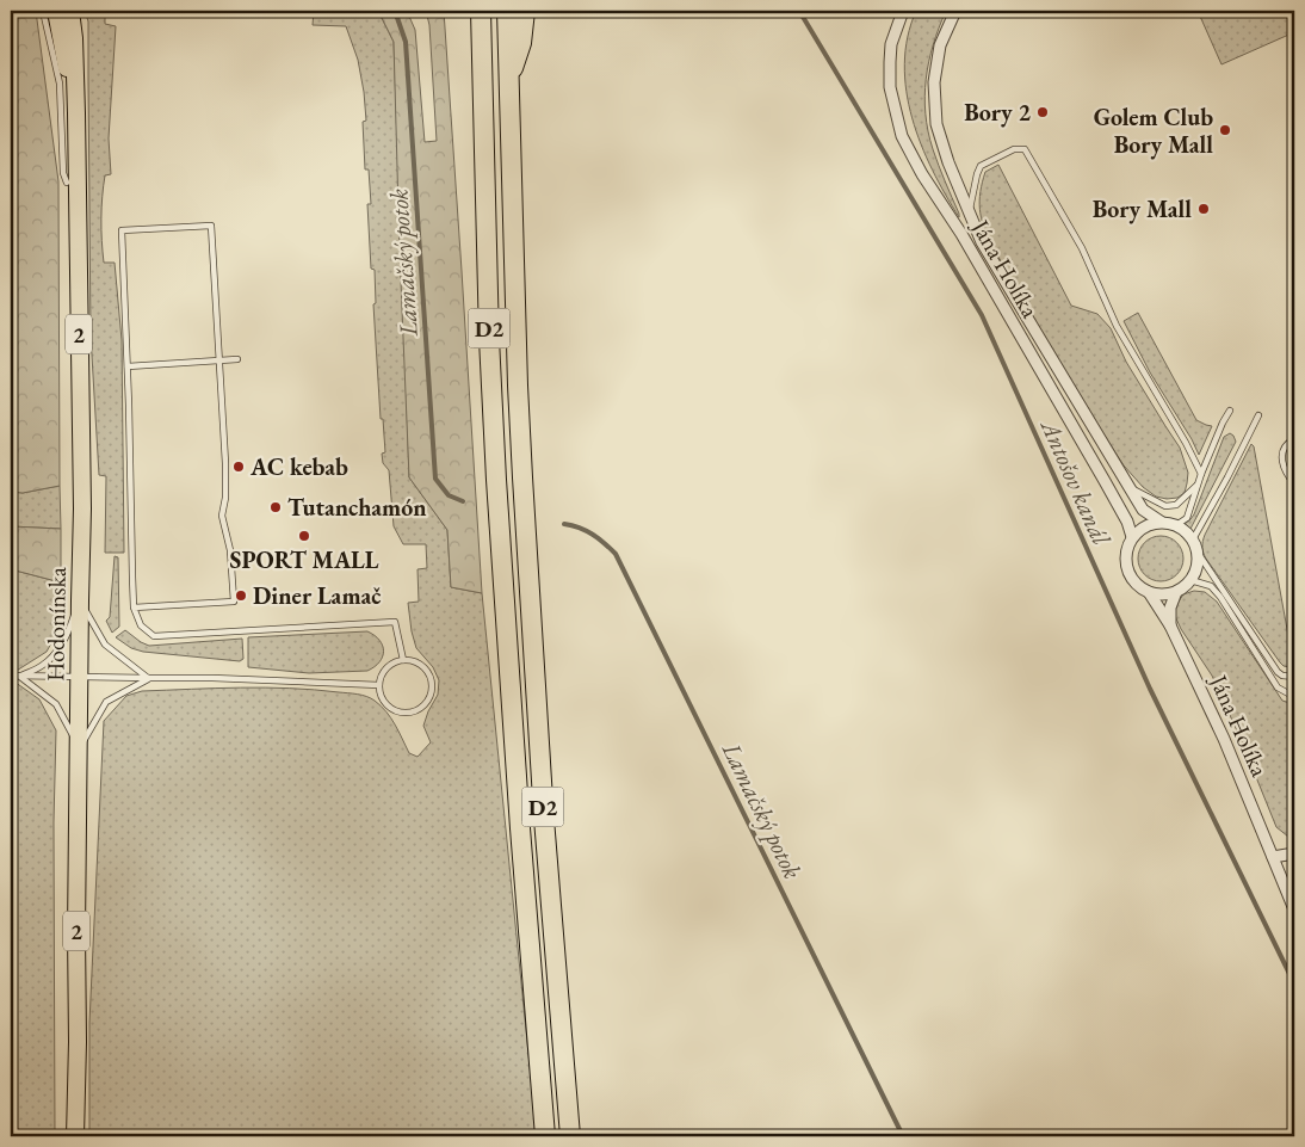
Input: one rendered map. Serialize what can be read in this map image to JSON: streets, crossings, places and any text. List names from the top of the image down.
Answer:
{
  "streets": {
    "highway": ["D2"],
    "main road": ["2", "Hodonínska"],
    "street": ["Jána Holíka"]
  },
  "water": ["Lamačský potok", "Antošov kanál"],
  "places": [
    "Bory 2",
    "Golem Club Bory Mall",
    "Bory Mall",
    "AC kebab",
    "Tutanchamón",
    "SPORT MALL",
    "Diner Lamač"
  ]
}
